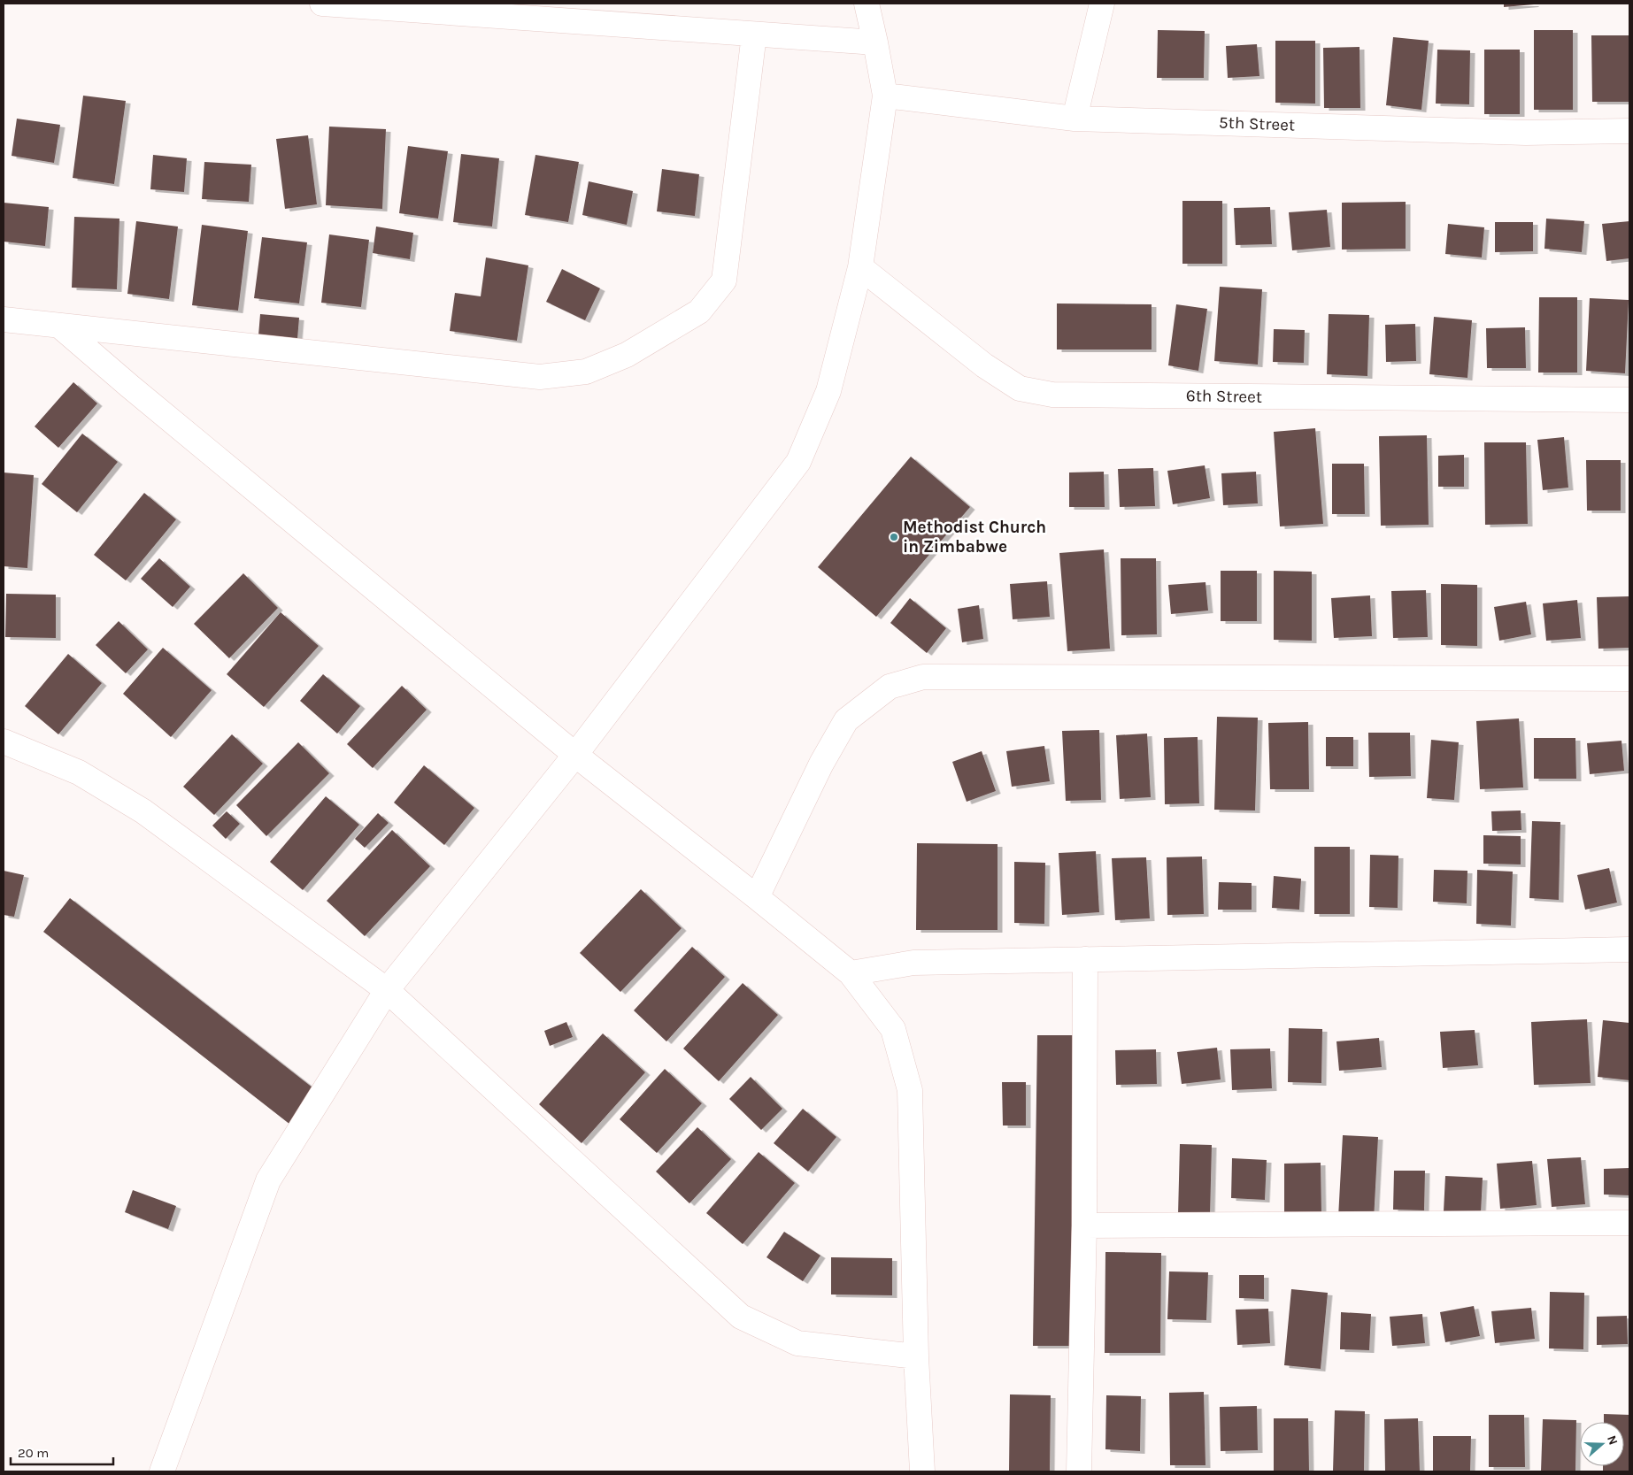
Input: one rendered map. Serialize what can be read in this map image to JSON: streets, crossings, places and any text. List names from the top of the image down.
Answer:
{
  "streets": {
    "street": ["5th Street", "6th Street"]
  },
  "places": ["Methodist Church in Zimbabwe"],
  "scale_bar": "20 m",
  "north": "right"
}
